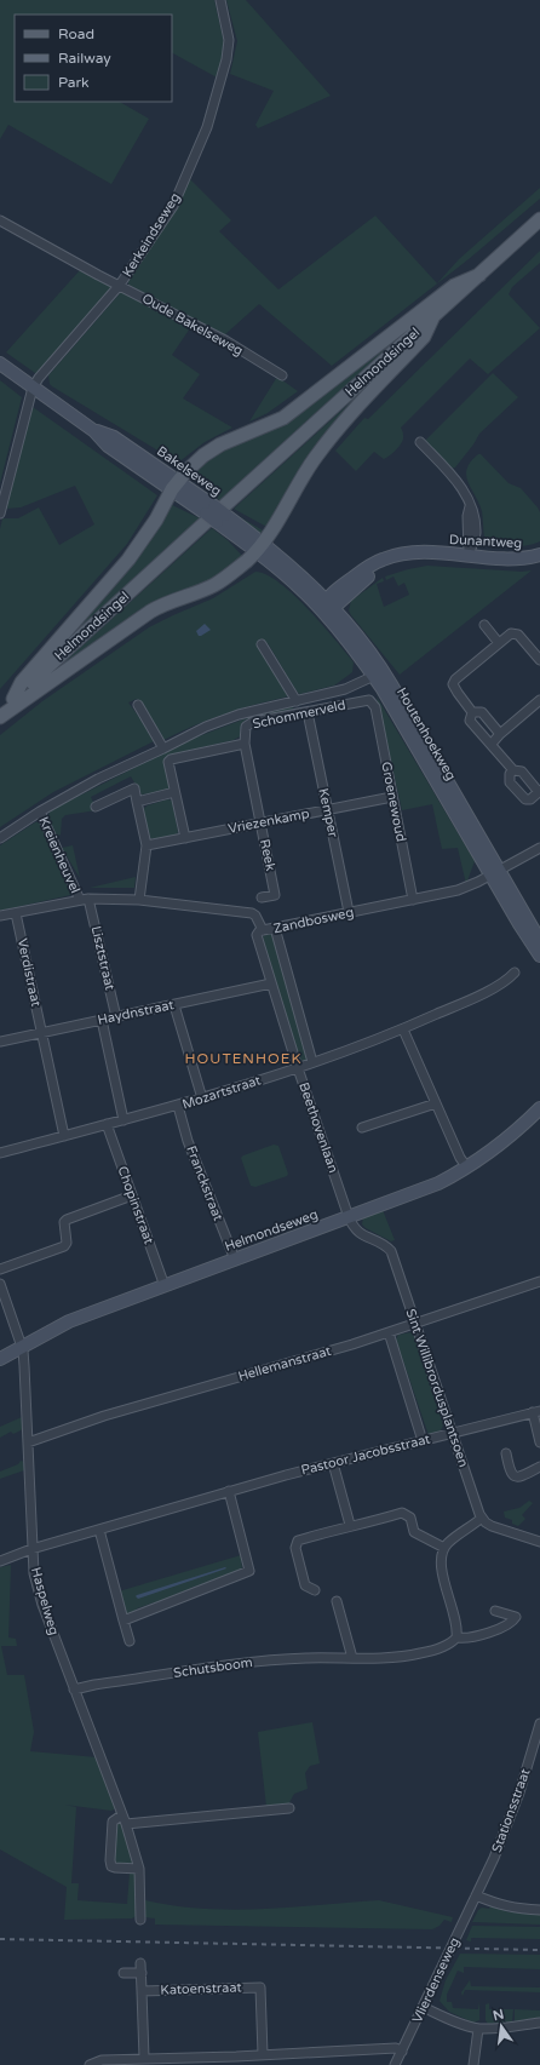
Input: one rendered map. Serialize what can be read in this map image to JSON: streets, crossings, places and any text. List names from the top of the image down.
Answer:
{
  "streets": {
    "main road": ["Helmondsingel"],
    "street": [
      "Kerkeindseweg",
      "Oude Bakelseweg",
      "Bakelseweg",
      "Dunantweg",
      "Schommerveld",
      "Houtenhoekweg",
      "Groenewoud",
      "Kemper",
      "Vriezenkamp",
      "Kreienheuvel",
      "Reek",
      "Zandbosweg",
      "Lisztstraat",
      "Verdistraat",
      "Haydnstraat",
      "Mozartstraat",
      "Beethovenlaan",
      "Franckstraat",
      "Chopinstraat",
      "Helmondseweg",
      "Hellemanstraat",
      "Sint Willibrordusplantsoen",
      "Pastoor Jacobsstraat",
      "Haspelweg",
      "Schutsboom",
      "Stationsstraat",
      "Vlierdenseweg",
      "Katoenstraat"
    ]
  },
  "crossings": [
    ["Kerkeindseweg", "Oude Bakelseweg"],
    ["Kerkeindseweg", "Bakelseweg"],
    ["Helmondsingel", "Bakelseweg"],
    ["Bakelseweg", "Houtenhoekweg"],
    ["Dunantweg", "Houtenhoekweg"],
    ["Schommerveld", "Houtenhoekweg"],
    ["Schommerveld", "Groenewoud"],
    ["Schommerveld", "Kemper"],
    ["Schommerveld", "Kreienheuvel"],
    ["Schommerveld", "Reek"],
    ["Houtenhoekweg", "Zandbosweg"],
    ["Groenewoud", "Vriezenkamp"],
    ["Groenewoud", "Zandbosweg"],
    ["Kemper", "Vriezenkamp"],
    ["Kemper", "Zandbosweg"],
    ["Vriezenkamp", "Reek"],
    ["Kreienheuvel", "Zandbosweg"],
    ["Zandbosweg", "Lisztstraat"],
    ["Zandbosweg", "Verdistraat"],
    ["Zandbosweg", "Beethovenlaan"],
    ["Lisztstraat", "Haydnstraat"],
    ["Verdistraat", "Haydnstraat"],
    ["Verdistraat", "Mozartstraat"],
    ["Haydnstraat", "Beethovenlaan"],
    ["Mozartstraat", "Beethovenlaan"],
    ["Mozartstraat", "Franckstraat"],
    ["Mozartstraat", "Chopinstraat"],
    ["Beethovenlaan", "Helmondseweg"],
    ["Beethovenlaan", "Sint Willibrordusplantsoen"],
    ["Franckstraat", "Helmondseweg"],
    ["Chopinstraat", "Helmondseweg"],
    ["Helmondseweg", "Sint Willibrordusplantsoen"],
    ["Helmondseweg", "Haspelweg"],
    ["Hellemanstraat", "Sint Willibrordusplantsoen"],
    ["Hellemanstraat", "Haspelweg"],
    ["Sint Willibrordusplantsoen", "Pastoor Jacobsstraat"],
    ["Pastoor Jacobsstraat", "Haspelweg"],
    ["Haspelweg", "Schutsboom"],
    ["Stationsstraat", "Vlierdenseweg"]
  ],
  "districts": ["HOUTENHOEK"],
  "legend": ["Road", "Railway", "Park"],
  "north": "top"
}
